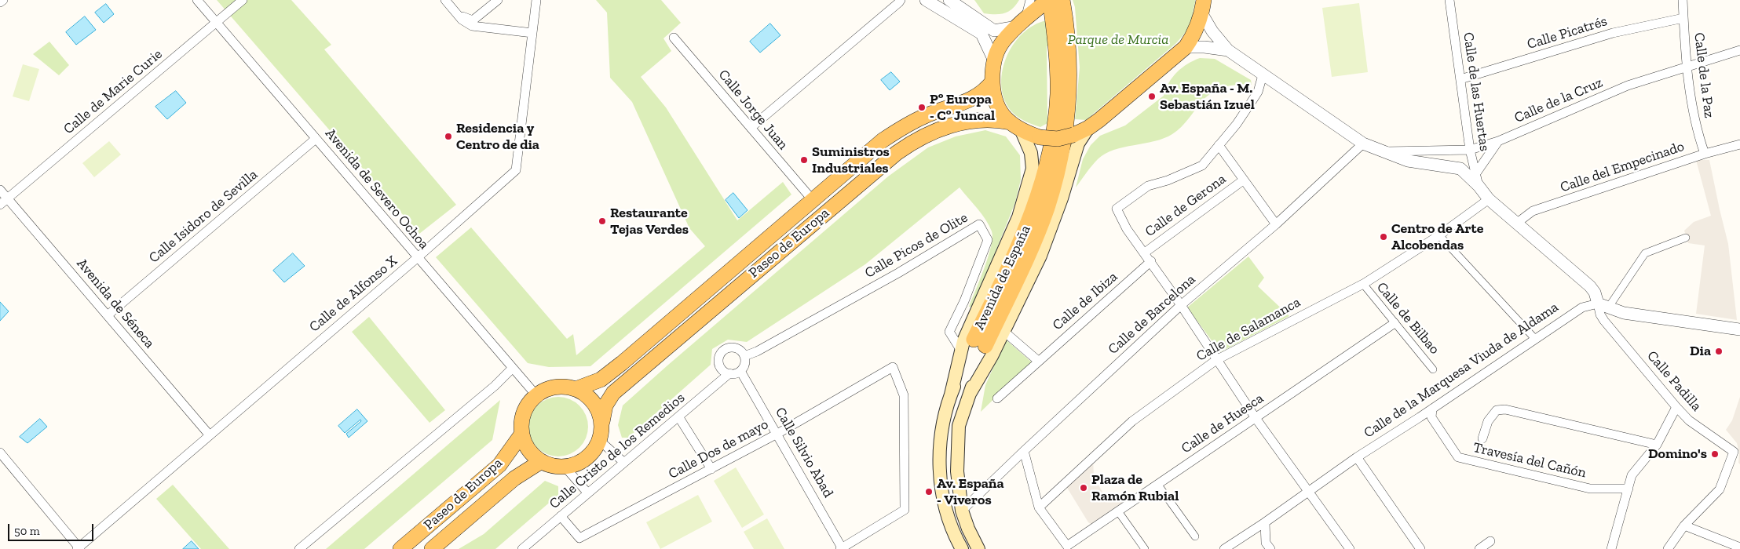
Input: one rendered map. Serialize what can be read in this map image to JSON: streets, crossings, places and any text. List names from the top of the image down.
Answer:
{
  "streets": {
    "main road": ["Paseo de Europa", "Avenida de España"],
    "street": [
      "Calle Picatrés",
      "Calle de la Paz",
      "Calle de Marie Curie",
      "Calle de las Huertas",
      "Calle de la Cruz",
      "Calle Jorge Juan",
      "Calle del Empecinado",
      "Avenida de Severo Ochoa",
      "Calle de Gerona",
      "Calle Isidoro de Sevilla",
      "Calle Picos de Olite",
      "Calle de Alfonso X",
      "Calle de Ibiza",
      "Avenida de Séneca",
      "Calle de Barcelona",
      "Calle de Bilbao",
      "Calle de Salamanca",
      "Calle de la Marquesa Viuda de Aldama",
      "Calle Padilla",
      "Calle de Huesca",
      "Calle Dos de mayo",
      "Calle Cristo de los Remedios",
      "Calle Silvio Abad",
      "Travesía del Cañón"
    ]
  },
  "crossings": [
    ["Calle Picatrés", "Calle de la Paz"],
    ["Calle Picatrés", "Calle de las Huertas"],
    ["Calle de la Paz", "Calle de la Cruz"],
    ["Calle de la Paz", "Calle del Empecinado"],
    ["Calle de Marie Curie", "Avenida de Severo Ochoa"],
    ["Calle de Marie Curie", "Avenida de Séneca"],
    ["Calle de las Huertas", "Calle de la Cruz"],
    ["Calle Jorge Juan", "Paseo de Europa"],
    ["Avenida de Severo Ochoa", "Calle Isidoro de Sevilla"],
    ["Avenida de Severo Ochoa", "Paseo de Europa"],
    ["Avenida de Severo Ochoa", "Calle de Alfonso X"],
    ["Calle Isidoro de Sevilla", "Avenida de Séneca"],
    ["Calle Picos de Olite", "Calle Cristo de los Remedios"],
    ["Calle Picos de Olite", "Calle Silvio Abad"],
    ["Avenida de España", "Calle de Barcelona"],
    ["Calle de Alfonso X", "Avenida de Séneca"],
    ["Calle de Bilbao", "Calle de Salamanca"],
    ["Calle de Bilbao", "Calle de Huesca"],
    ["Calle de Salamanca", "Calle de Huesca"],
    ["Calle de la Marquesa Viuda de Aldama", "Calle Padilla"],
    ["Calle de la Marquesa Viuda de Aldama", "Travesía del Cañón"],
    ["Calle Dos de mayo", "Calle Cristo de los Remedios"],
    ["Calle Dos de mayo", "Calle Silvio Abad"],
    ["Calle Cristo de los Remedios", "Calle Silvio Abad"]
  ],
  "parks": ["Parque de Murcia"],
  "places": [
    "Av. España - M. Sebastián Izuel",
    "Pº Europa - Cº Juncal",
    "Residencia y Centro de dia",
    "Suministros Industriales",
    "Restaurante Tejas Verdes",
    "Centro de Arte Alcobendas",
    "Dia",
    "Domino's",
    "Plaza de Ramón Rubial",
    "Av. España - Viveros"
  ],
  "scale_bar": "50 m"
}
